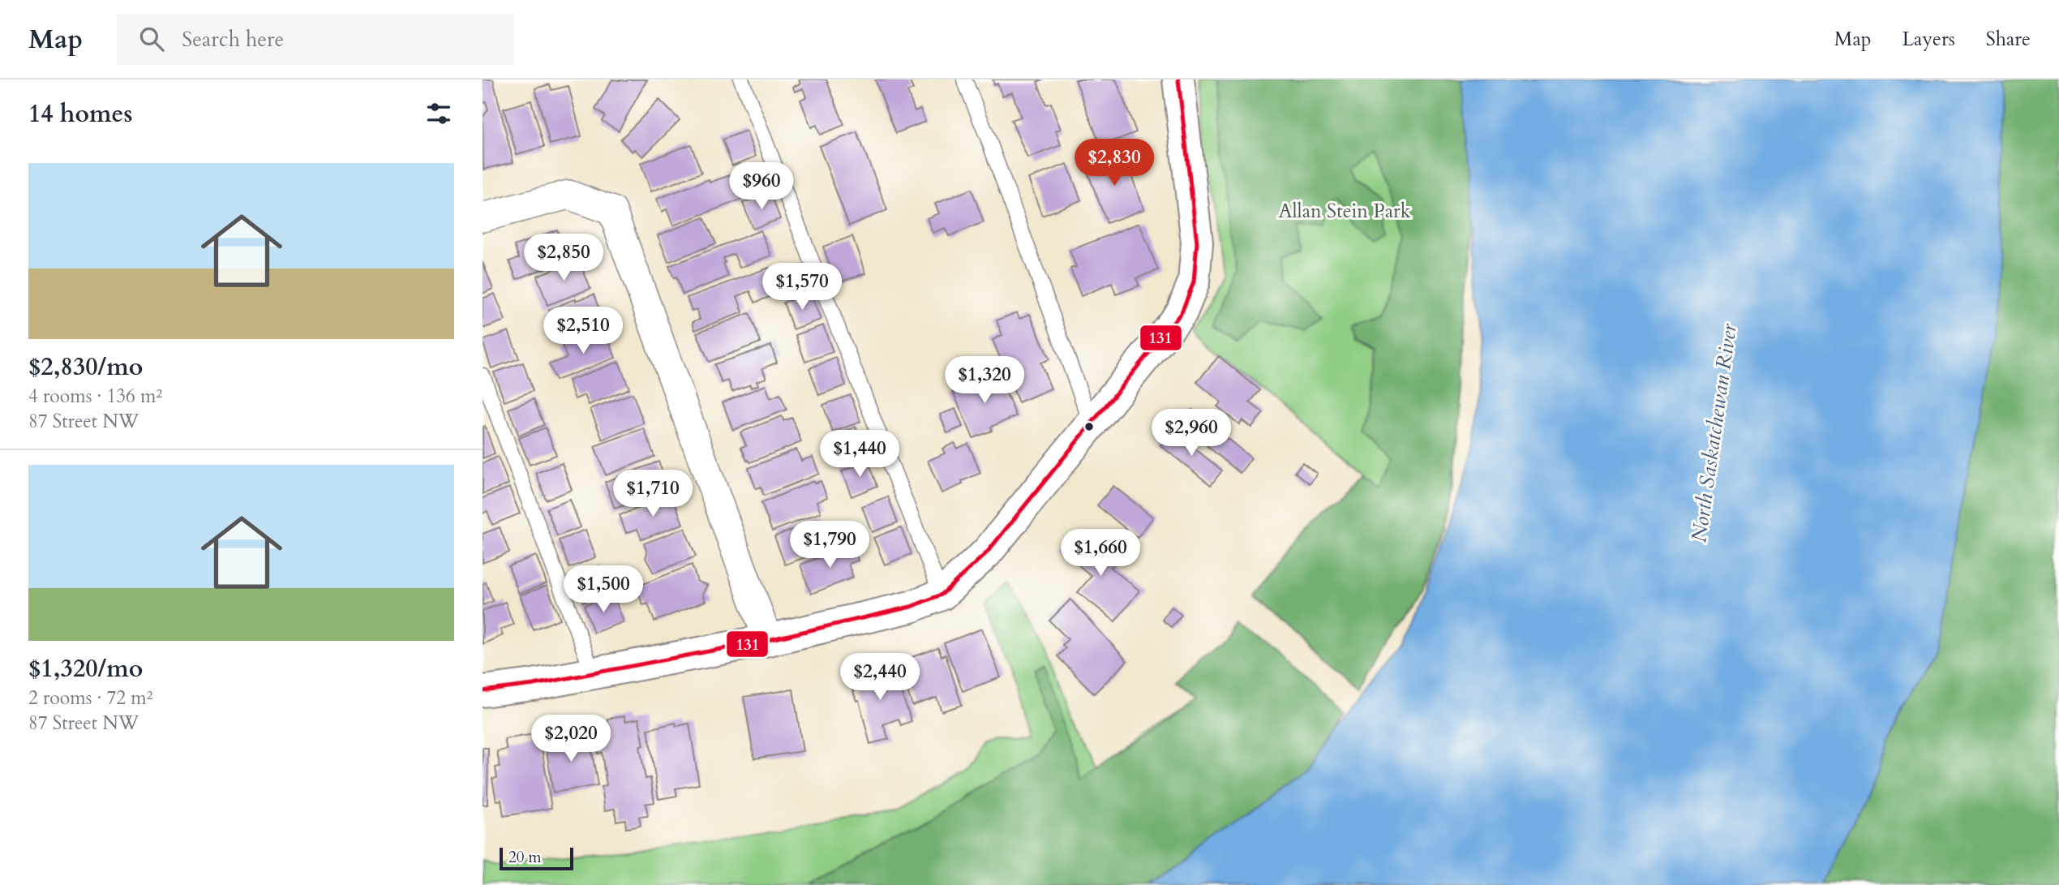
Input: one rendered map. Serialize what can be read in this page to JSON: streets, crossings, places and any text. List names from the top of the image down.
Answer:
{
  "water": ["North Saskatchewan River"],
  "parks": ["Allan Stein Park"],
  "lines": ["transit line 131"],
  "scale_bar": "20 m",
  "page": {
    "header": "Map",
    "search": "Search here",
    "nav": ["Map", "Layers", "Share"],
    "heading": "14 homes",
    "price": [
      "$2,830",
      "$960",
      "$2,850",
      "$1,570",
      "$2,510",
      "$1,320",
      "$2,960",
      "$1,440",
      "$1,710",
      "$1,790",
      "$1,660",
      "$1,500",
      "$2,440",
      "$2,020"
    ],
    "list": [
      {
        "name": "$2,830/mo",
        "note": "4 rooms · 136 m² · 87 Street NW"
      },
      {
        "name": "$1,320/mo",
        "note": "2 rooms · 72 m² · 87 Street NW"
      }
    ],
    "scale": "20 m"
  }
}
